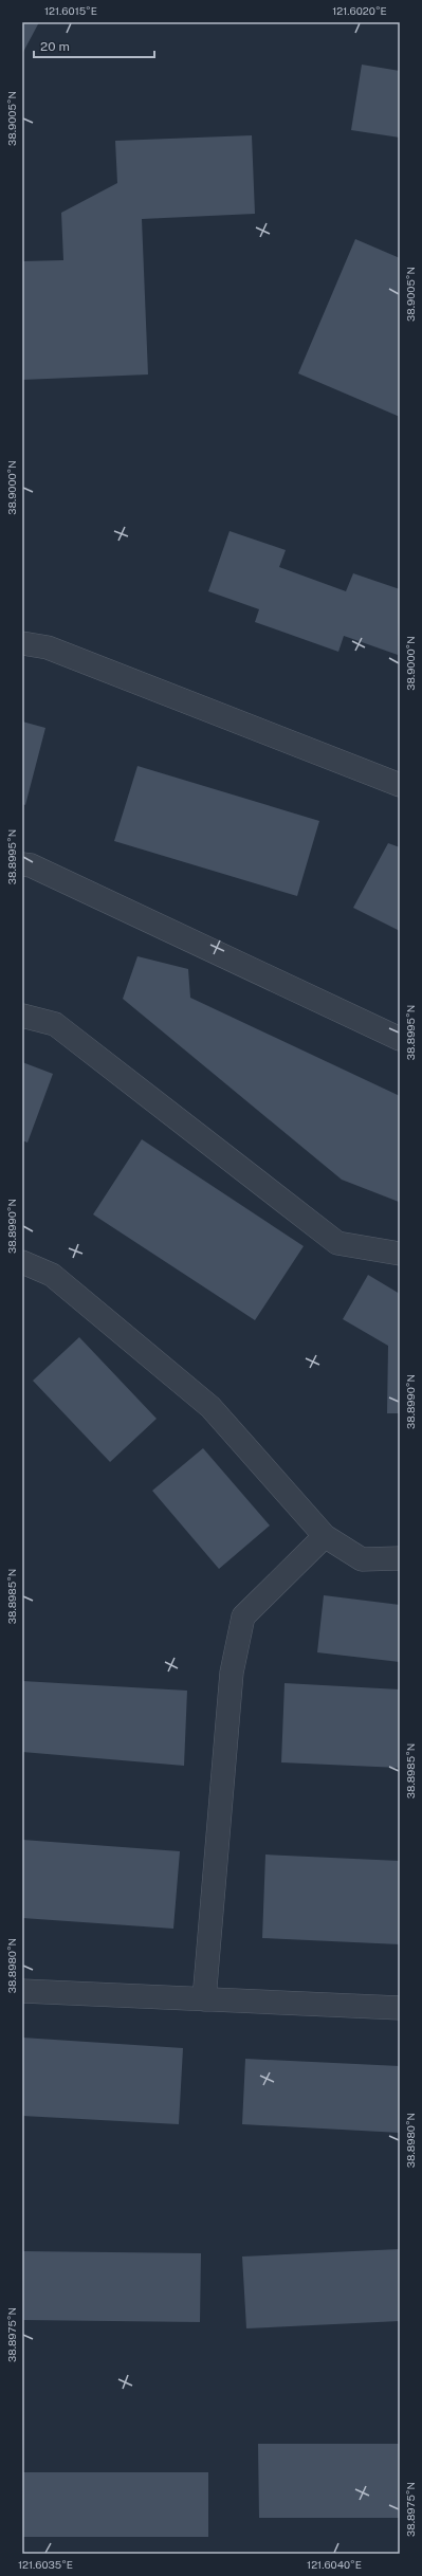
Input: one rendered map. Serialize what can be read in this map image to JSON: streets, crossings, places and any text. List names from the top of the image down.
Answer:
{
  "scale_bar": "20 m",
  "coordinates": [
    "121.6015°E",
    "121.6020°E",
    "38.9005°N",
    "38.9000°N",
    "38.8995°N",
    "38.8990°N",
    "38.8985°N",
    "38.8980°N",
    "38.8975°N",
    "121.6035°E",
    "121.6040°E"
  ]
}
